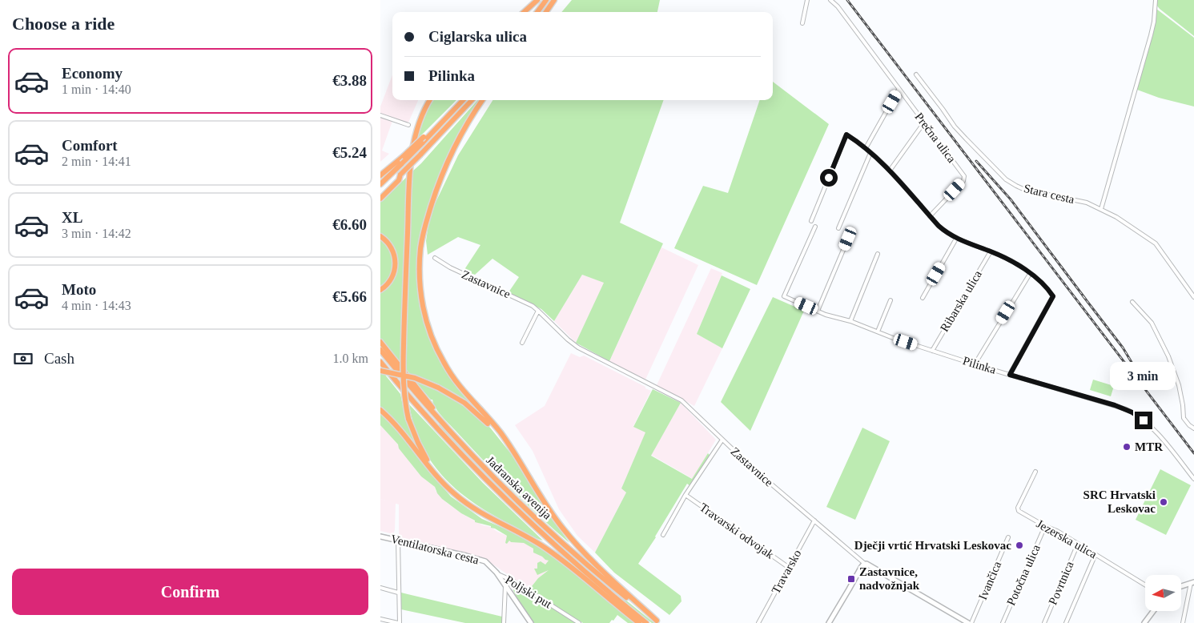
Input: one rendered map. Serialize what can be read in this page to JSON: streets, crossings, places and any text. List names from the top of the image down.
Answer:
{
  "streets": {
    "highway": ["Jadranska avenija"],
    "main road": ["Zastavnice", "Ventilatorska cesta"],
    "street": [
      "Prečna ulica",
      "Stara cesta",
      "Ribarska ulica",
      "Pilinka",
      "Travarski odvojak",
      "Jezerska ulica",
      "Travarsko",
      "Potočna ulica",
      "Ivančica",
      "Povrtnica",
      "Poljski put"
    ]
  },
  "crossings": [
    ["Zastavnice", "Travarski odvojak"],
    ["Zastavnice", "Travarsko"],
    ["Ribarska ulica", "Pilinka"],
    ["Travarski odvojak", "Travarsko"],
    ["Jezerska ulica", "Potočna ulica"],
    ["Jezerska ulica", "Povrtnica"],
    ["Ventilatorska cesta", "Poljski put"]
  ],
  "places": {
    "other": ["MTR", "SRC Hrvatski Leskovac", "Dječji vrtić Hrvatski Leskovac"],
    "transit": ["Zastavnice, nadvožnjak"]
  },
  "north": "left",
  "page": {
    "heading": "Choose a ride",
    "banner": ["Ciglarska ulica", "Pilinka"],
    "list": [
      {
        "name": "Economy",
        "note": "1 min · 14:40",
        "value": "€3.88"
      },
      {
        "name": "Comfort",
        "note": "2 min · 14:41",
        "value": "€5.24"
      },
      {
        "name": "XL",
        "note": "3 min · 14:42",
        "value": "€6.60"
      },
      {
        "name": "Moto",
        "note": "4 min · 14:43",
        "value": "€5.66"
      }
    ],
    "pay": ["Cash", "1.0 km"],
    "bubble": "3 min",
    "buttons": "Confirm"
  }
}
